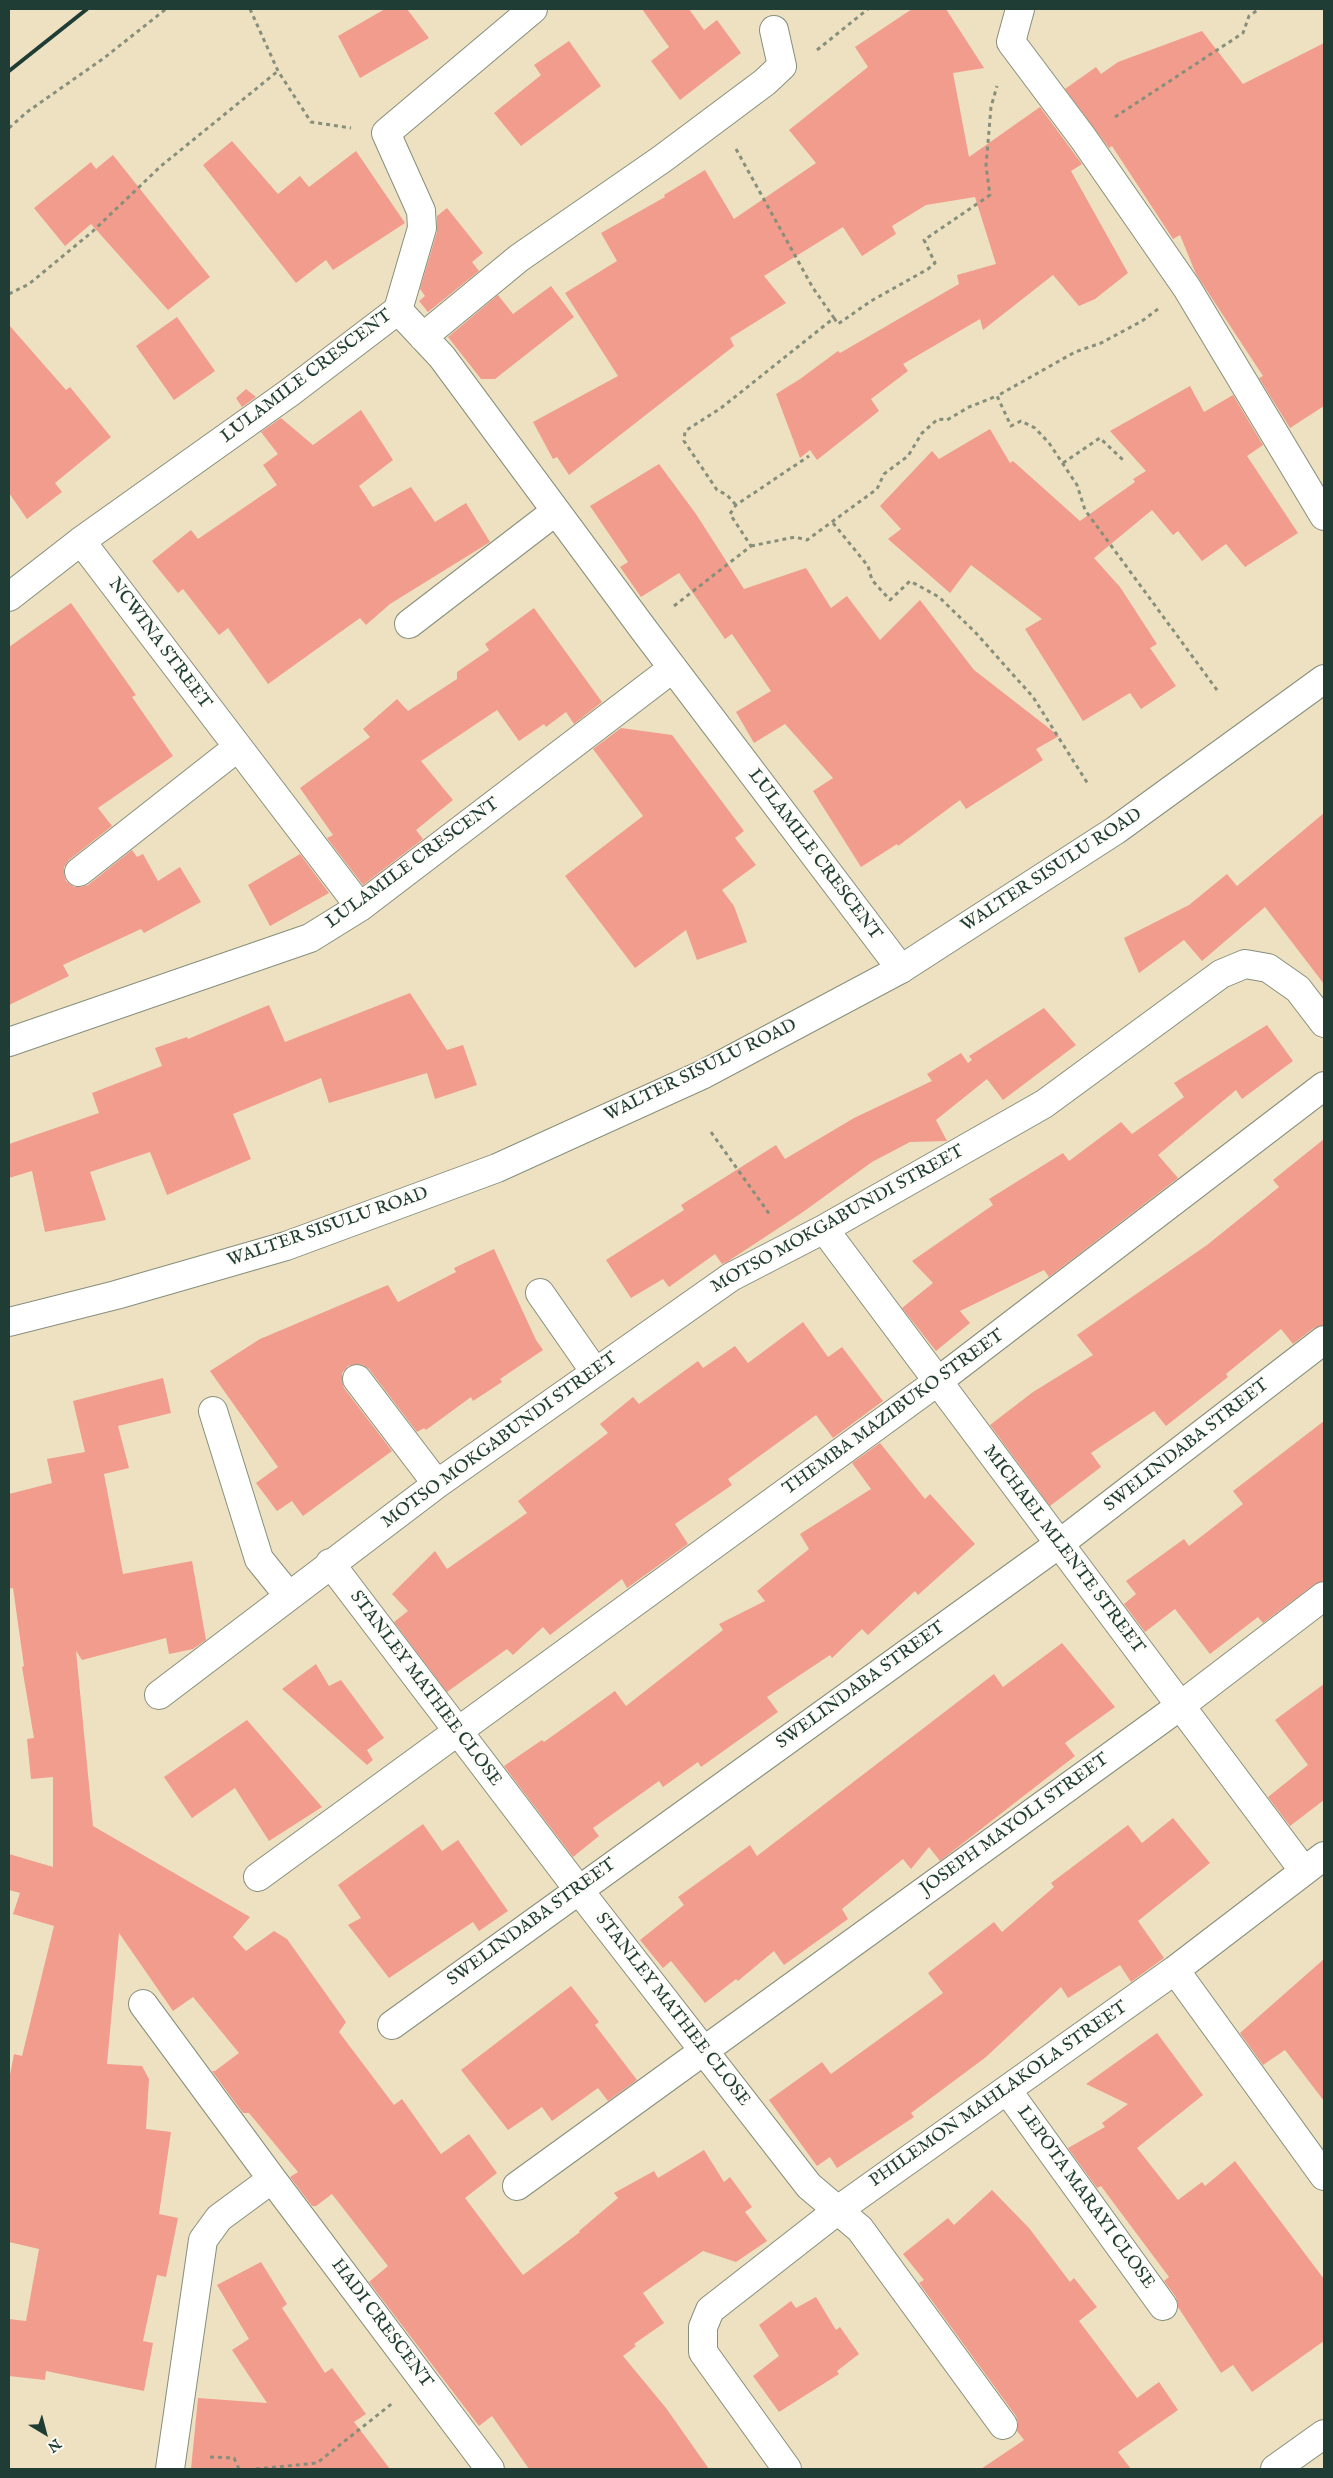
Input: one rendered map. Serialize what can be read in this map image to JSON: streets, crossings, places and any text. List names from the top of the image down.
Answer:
{
  "streets": {
    "street": [
      "LULAMILE CRESCENT",
      "NCWINA STREET",
      "WALTER SISULU ROAD",
      "MOTSO MOKGABUNDI STREET",
      "THEMBA MAZIBUKO STREET",
      "SWELINDABA STREET",
      "MICHAEL MLENTE STREET",
      "STANLEY MATHEE CLOSE",
      "JOSEPH MAYOLI STREET",
      "PHILEMON MAHLAKOLA STREET",
      "LEPOTA MARAYI CLOSE",
      "HADI CRESCENT"
    ]
  },
  "crossings": [
    ["LULAMILE CRESCENT", "NCWINA STREET"],
    ["LULAMILE CRESCENT", "WALTER SISULU ROAD"],
    ["MOTSO MOKGABUNDI STREET", "MICHAEL MLENTE STREET"],
    ["MOTSO MOKGABUNDI STREET", "STANLEY MATHEE CLOSE"],
    ["THEMBA MAZIBUKO STREET", "MICHAEL MLENTE STREET"],
    ["THEMBA MAZIBUKO STREET", "STANLEY MATHEE CLOSE"],
    ["SWELINDABA STREET", "MICHAEL MLENTE STREET"],
    ["SWELINDABA STREET", "STANLEY MATHEE CLOSE"],
    ["MICHAEL MLENTE STREET", "JOSEPH MAYOLI STREET"],
    ["MICHAEL MLENTE STREET", "PHILEMON MAHLAKOLA STREET"],
    ["STANLEY MATHEE CLOSE", "JOSEPH MAYOLI STREET"],
    ["STANLEY MATHEE CLOSE", "PHILEMON MAHLAKOLA STREET"],
    ["PHILEMON MAHLAKOLA STREET", "LEPOTA MARAYI CLOSE"]
  ],
  "north": "bottom right"
}
